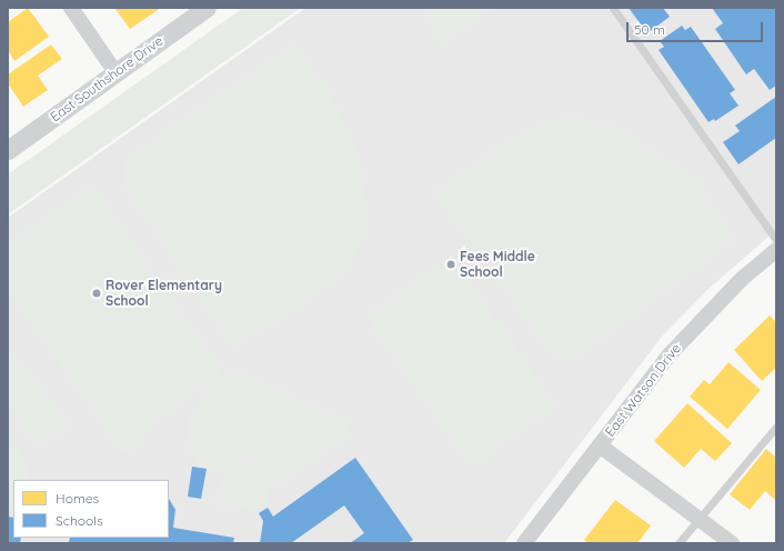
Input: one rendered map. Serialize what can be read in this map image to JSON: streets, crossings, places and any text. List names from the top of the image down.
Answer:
{
  "streets": {
    "street": ["East Southshore Drive", "East Watson Drive"]
  },
  "places": ["Fees Middle School", "Rover Elementary School"],
  "legend": ["Homes", "Schools"],
  "scale_bar": "50 m"
}
